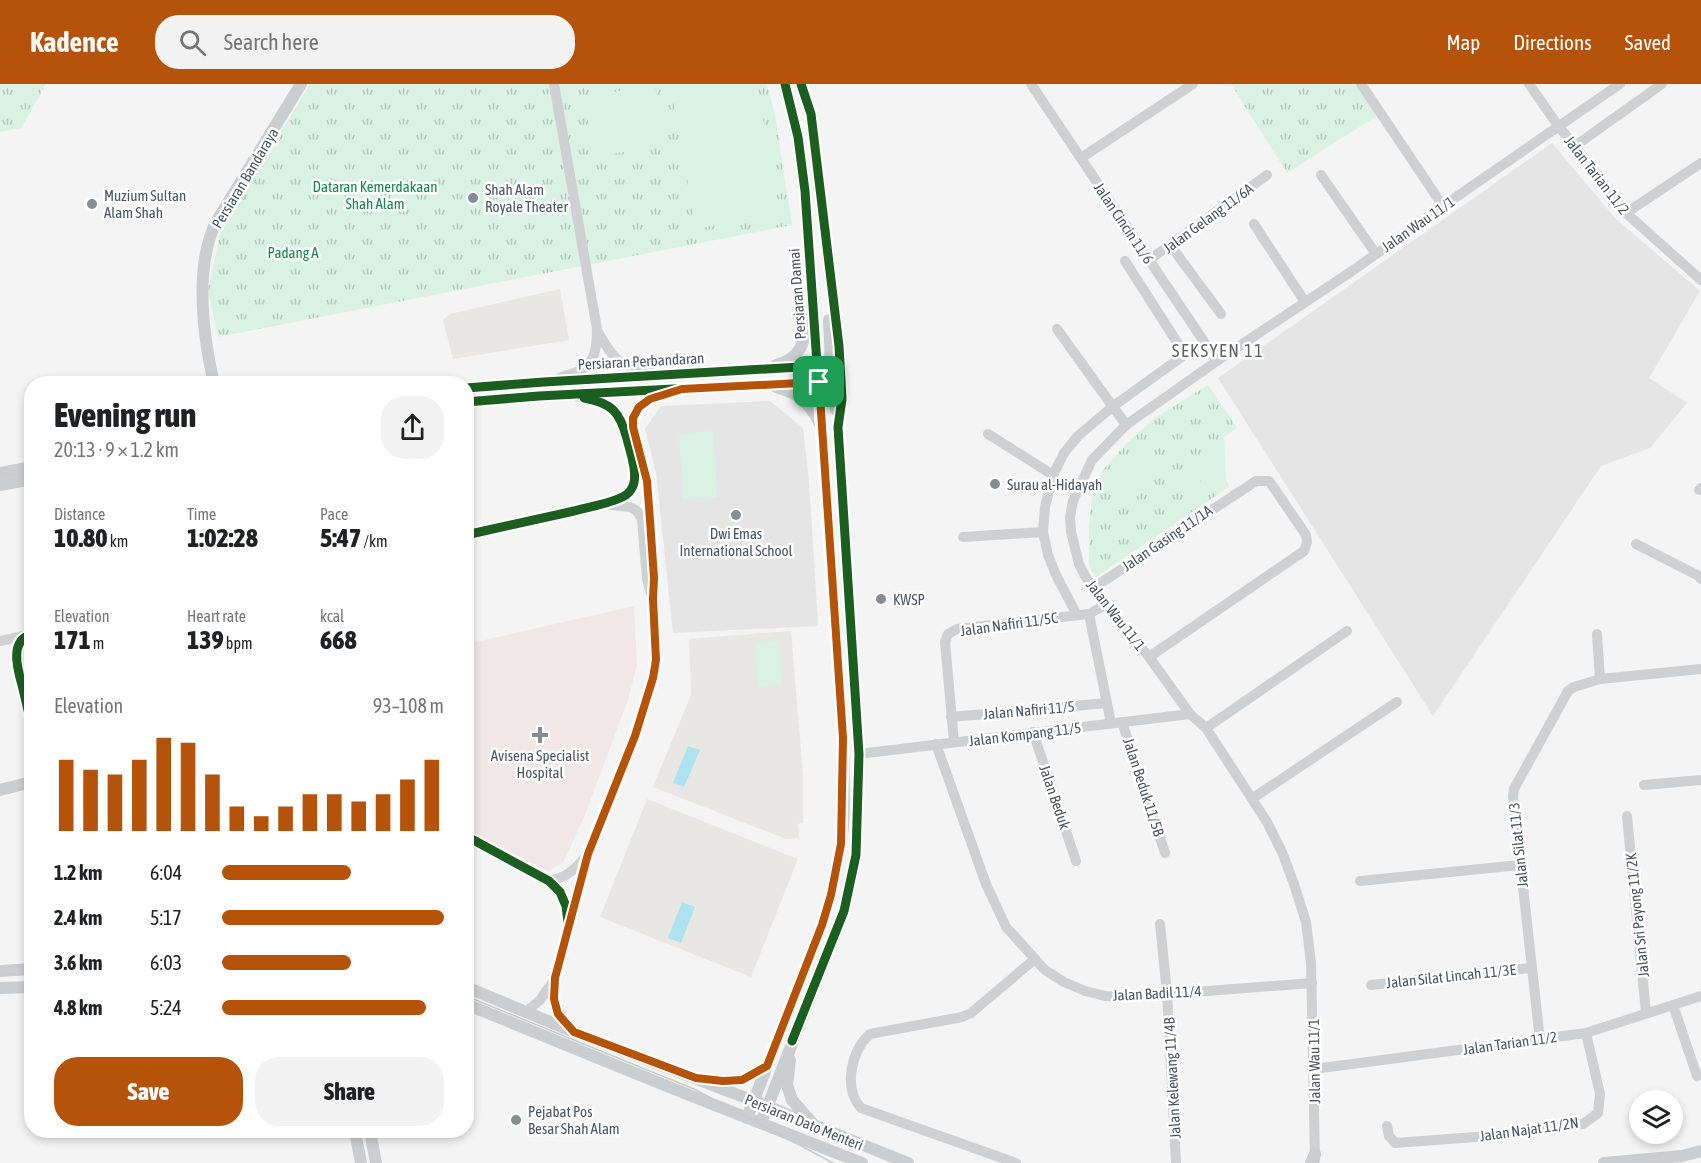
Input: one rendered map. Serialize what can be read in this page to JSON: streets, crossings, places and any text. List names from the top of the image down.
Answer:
{
  "streets": {
    "main road": [
      "Persiaran Bandaraya",
      "Persiaran Damai",
      "Persiaran Perbandaran",
      "Persiaran Dato Menteri"
    ],
    "street": [
      "Jalan Tarian 11/2",
      "Jalan Gelang 11/6A",
      "Jalan Cincin 11/6",
      "Jalan Wau 11/1",
      "Jalan Gasing 11/1A",
      "Jalan Nafiri 11/5C",
      "Jalan Nafiri 11/5",
      "Jalan Kompang 11/5",
      "Jalan Beduk 11/5B",
      "Jalan Beduk",
      "Jalan Silat 11/3",
      "Jalan Sri Payong 11/2K",
      "Jalan Silat Lincah 11/3E",
      "Jalan Badil 11/4",
      "Jalan Kelewang 11/4B",
      "Jalan Najat 11/2N"
    ]
  },
  "crossings": [
    ["Jalan Tarian 11/2", "Jalan Wau 11/1"],
    ["Jalan Tarian 11/2", "Jalan Silat 11/3"],
    ["Jalan Tarian 11/2", "Jalan Sri Payong 11/2K"],
    ["Jalan Tarian 11/2", "Jalan Najat 11/2N"],
    ["Jalan Gelang 11/6A", "Jalan Cincin 11/6"],
    ["Jalan Cincin 11/6", "Jalan Wau 11/1"],
    ["Jalan Wau 11/1", "Jalan Gasing 11/1A"],
    ["Jalan Wau 11/1", "Jalan Nafiri 11/5C"],
    ["Jalan Wau 11/1", "Jalan Kompang 11/5"],
    ["Jalan Wau 11/1", "Jalan Badil 11/4"],
    ["Persiaran Damai", "Persiaran Perbandaran"],
    ["Persiaran Damai", "Persiaran Dato Menteri"],
    ["Jalan Nafiri 11/5C", "Jalan Nafiri 11/5"],
    ["Jalan Nafiri 11/5C", "Jalan Kompang 11/5"],
    ["Jalan Nafiri 11/5C", "Jalan Beduk 11/5B"],
    ["Jalan Nafiri 11/5", "Jalan Beduk 11/5B"],
    ["Jalan Kompang 11/5", "Jalan Beduk 11/5B"],
    ["Jalan Kompang 11/5", "Jalan Beduk"],
    ["Jalan Kompang 11/5", "Jalan Badil 11/4"],
    ["Jalan Silat 11/3", "Jalan Silat Lincah 11/3E"],
    ["Jalan Badil 11/4", "Jalan Kelewang 11/4B"]
  ],
  "districts": ["SEKSYEN 11"],
  "parks": ["Dataran Kemerdakaan Shah Alam", "Padang A"],
  "places": {
    "other": [
      "Shah Alam Royale Theater",
      "Muzium Sultan Alam Shah",
      "Surau al-Hidayah",
      "Dwi Emas International School",
      "KWSP",
      "Pejabat Pos Besar Shah Alam"
    ],
    "health": ["Avisena Specialist Hospital"]
  },
  "page": {
    "header": "Kadence",
    "search": "Search here",
    "nav": ["Map", "Directions", "Saved"],
    "heading": ["Evening run", "20:13 · 9 × 1.2 km"],
    "stats": [
      ["Distance", "10.80 km"],
      ["Time", "1:02:28"],
      ["Pace", "5:47 /km"],
      ["Elevation", "171 m"],
      ["Heart rate", "139 bpm"],
      ["kcal", "668"]
    ],
    "chart": ["Elevation", "93–108 m"],
    "list": [
      {
        "name": "1.2 km",
        "note": "6:04"
      },
      {
        "name": "2.4 km",
        "note": "5:17"
      },
      {
        "name": "3.6 km",
        "note": "6:03"
      },
      {
        "name": "4.8 km",
        "note": "5:24"
      }
    ],
    "buttons": ["Save", "Share"]
  }
}
